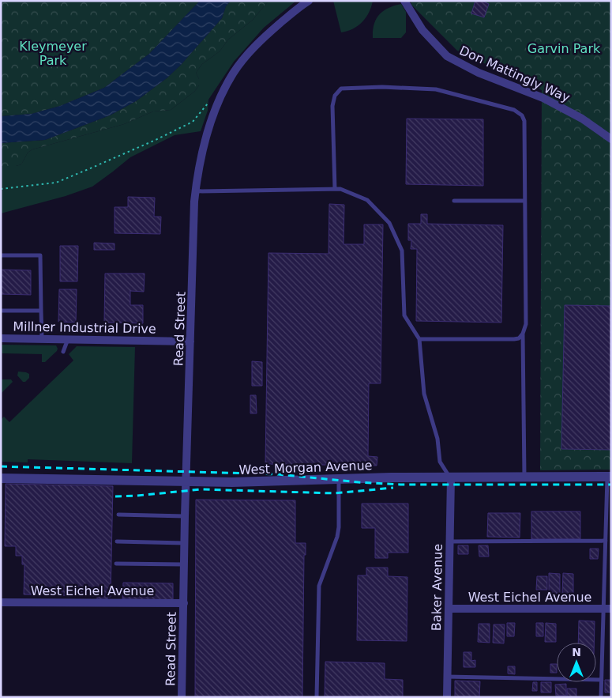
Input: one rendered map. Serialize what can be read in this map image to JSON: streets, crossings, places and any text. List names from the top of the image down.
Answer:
{
  "streets": {
    "street": [
      "Don Mattingly Way",
      "Millner Industrial Drive",
      "Read Street",
      "West Morgan Avenue",
      "Baker Avenue",
      "West Eichel Avenue"
    ]
  },
  "crossings": [
    ["Millner Industrial Drive", "Read Street"],
    ["Read Street", "West Morgan Avenue"],
    ["Read Street", "West Eichel Avenue"],
    ["West Morgan Avenue", "Baker Avenue"],
    ["Baker Avenue", "West Eichel Avenue"]
  ],
  "parks": ["Kleymeyer Park", "Garvin Park"],
  "north": "top"
}
